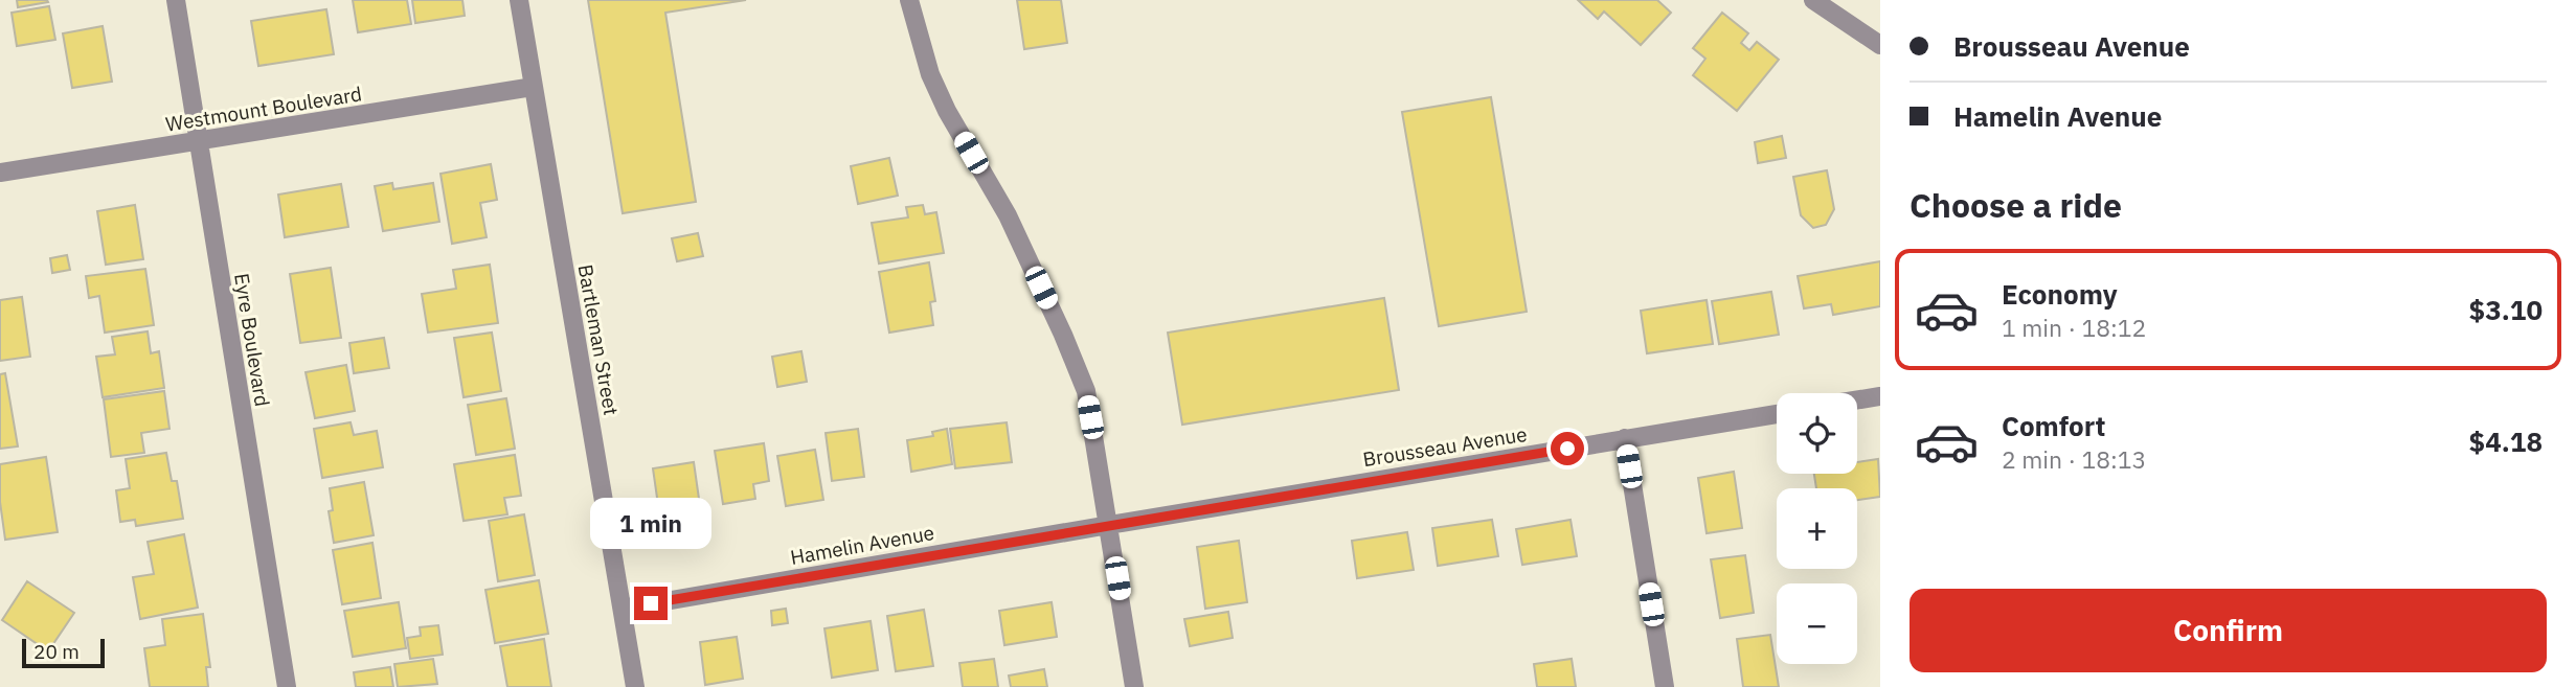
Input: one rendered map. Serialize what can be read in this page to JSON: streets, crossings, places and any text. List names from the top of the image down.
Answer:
{
  "streets": {
    "street": [
      "Westmount Boulevard",
      "Eyre Boulevard",
      "Bartleman Street",
      "Brousseau Avenue",
      "Hamelin Avenue"
    ]
  },
  "crossings": [
    ["Westmount Boulevard", "Eyre Boulevard"],
    ["Westmount Boulevard", "Bartleman Street"],
    ["Bartleman Street", "Hamelin Avenue"],
    ["Brousseau Avenue", "Hamelin Avenue"]
  ],
  "scale_bar": "20 m",
  "page": {
    "banner": ["Brousseau Avenue", "Hamelin Avenue"],
    "heading": "Choose a ride",
    "list": [
      {
        "name": "Economy",
        "note": "1 min · 18:12",
        "value": "$3.10"
      },
      {
        "name": "Comfort",
        "note": "2 min · 18:13",
        "value": "$4.18"
      }
    ],
    "map_buttons": ["+", "−"],
    "bubble": "1 min",
    "buttons": "Confirm",
    "scale": "20 m"
  }
}
